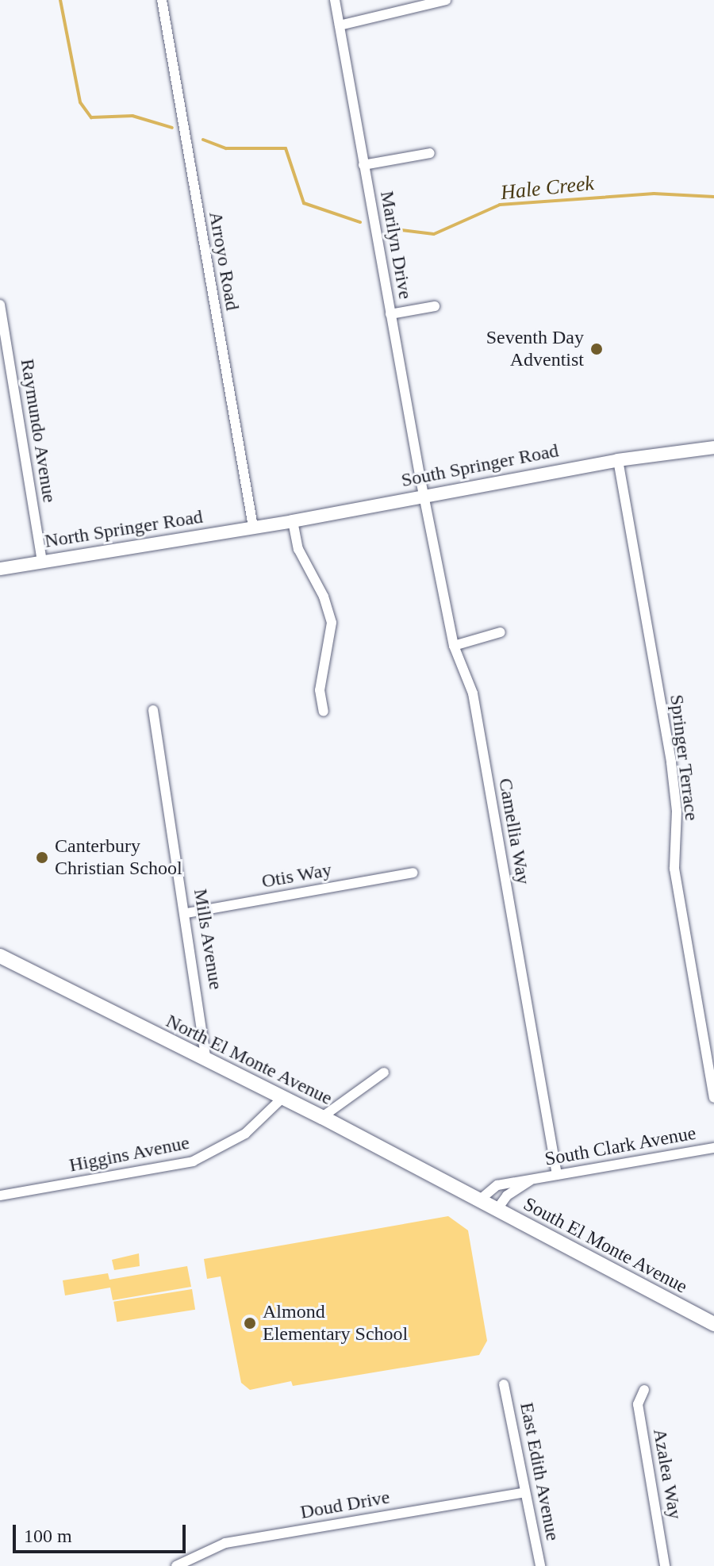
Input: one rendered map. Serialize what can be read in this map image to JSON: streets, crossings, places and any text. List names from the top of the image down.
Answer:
{
  "streets": {
    "main road": ["North El Monte Avenue", "South El Monte Avenue"],
    "street": [
      "Marilyn Drive",
      "Arroyo Road",
      "Raymundo Avenue",
      "South Springer Road",
      "North Springer Road",
      "Springer Terrace",
      "Camellia Way",
      "Otis Way",
      "Mills Avenue",
      "South Clark Avenue",
      "Higgins Avenue",
      "East Edith Avenue",
      "Azalea Way",
      "Doud Drive"
    ]
  },
  "crossings": [
    ["Marilyn Drive", "South Springer Road"],
    ["Marilyn Drive", "Camellia Way"],
    ["Arroyo Road", "South Springer Road"],
    ["Arroyo Road", "North Springer Road"],
    ["Raymundo Avenue", "North Springer Road"],
    ["South Springer Road", "North Springer Road"],
    ["South Springer Road", "Springer Terrace"],
    ["South Springer Road", "Camellia Way"],
    ["Camellia Way", "South Clark Avenue"],
    ["Otis Way", "Mills Avenue"],
    ["Mills Avenue", "North El Monte Avenue"],
    ["North El Monte Avenue", "South Clark Avenue"],
    ["North El Monte Avenue", "Higgins Avenue"],
    ["North El Monte Avenue", "South El Monte Avenue"],
    ["South Clark Avenue", "South El Monte Avenue"],
    ["East Edith Avenue", "Doud Drive"]
  ],
  "water": ["Hale Creek"],
  "places": ["Seventh Day Adventist", "Canterbury Christian School", "Almond Elementary School"],
  "scale_bar": "100 m"
}
